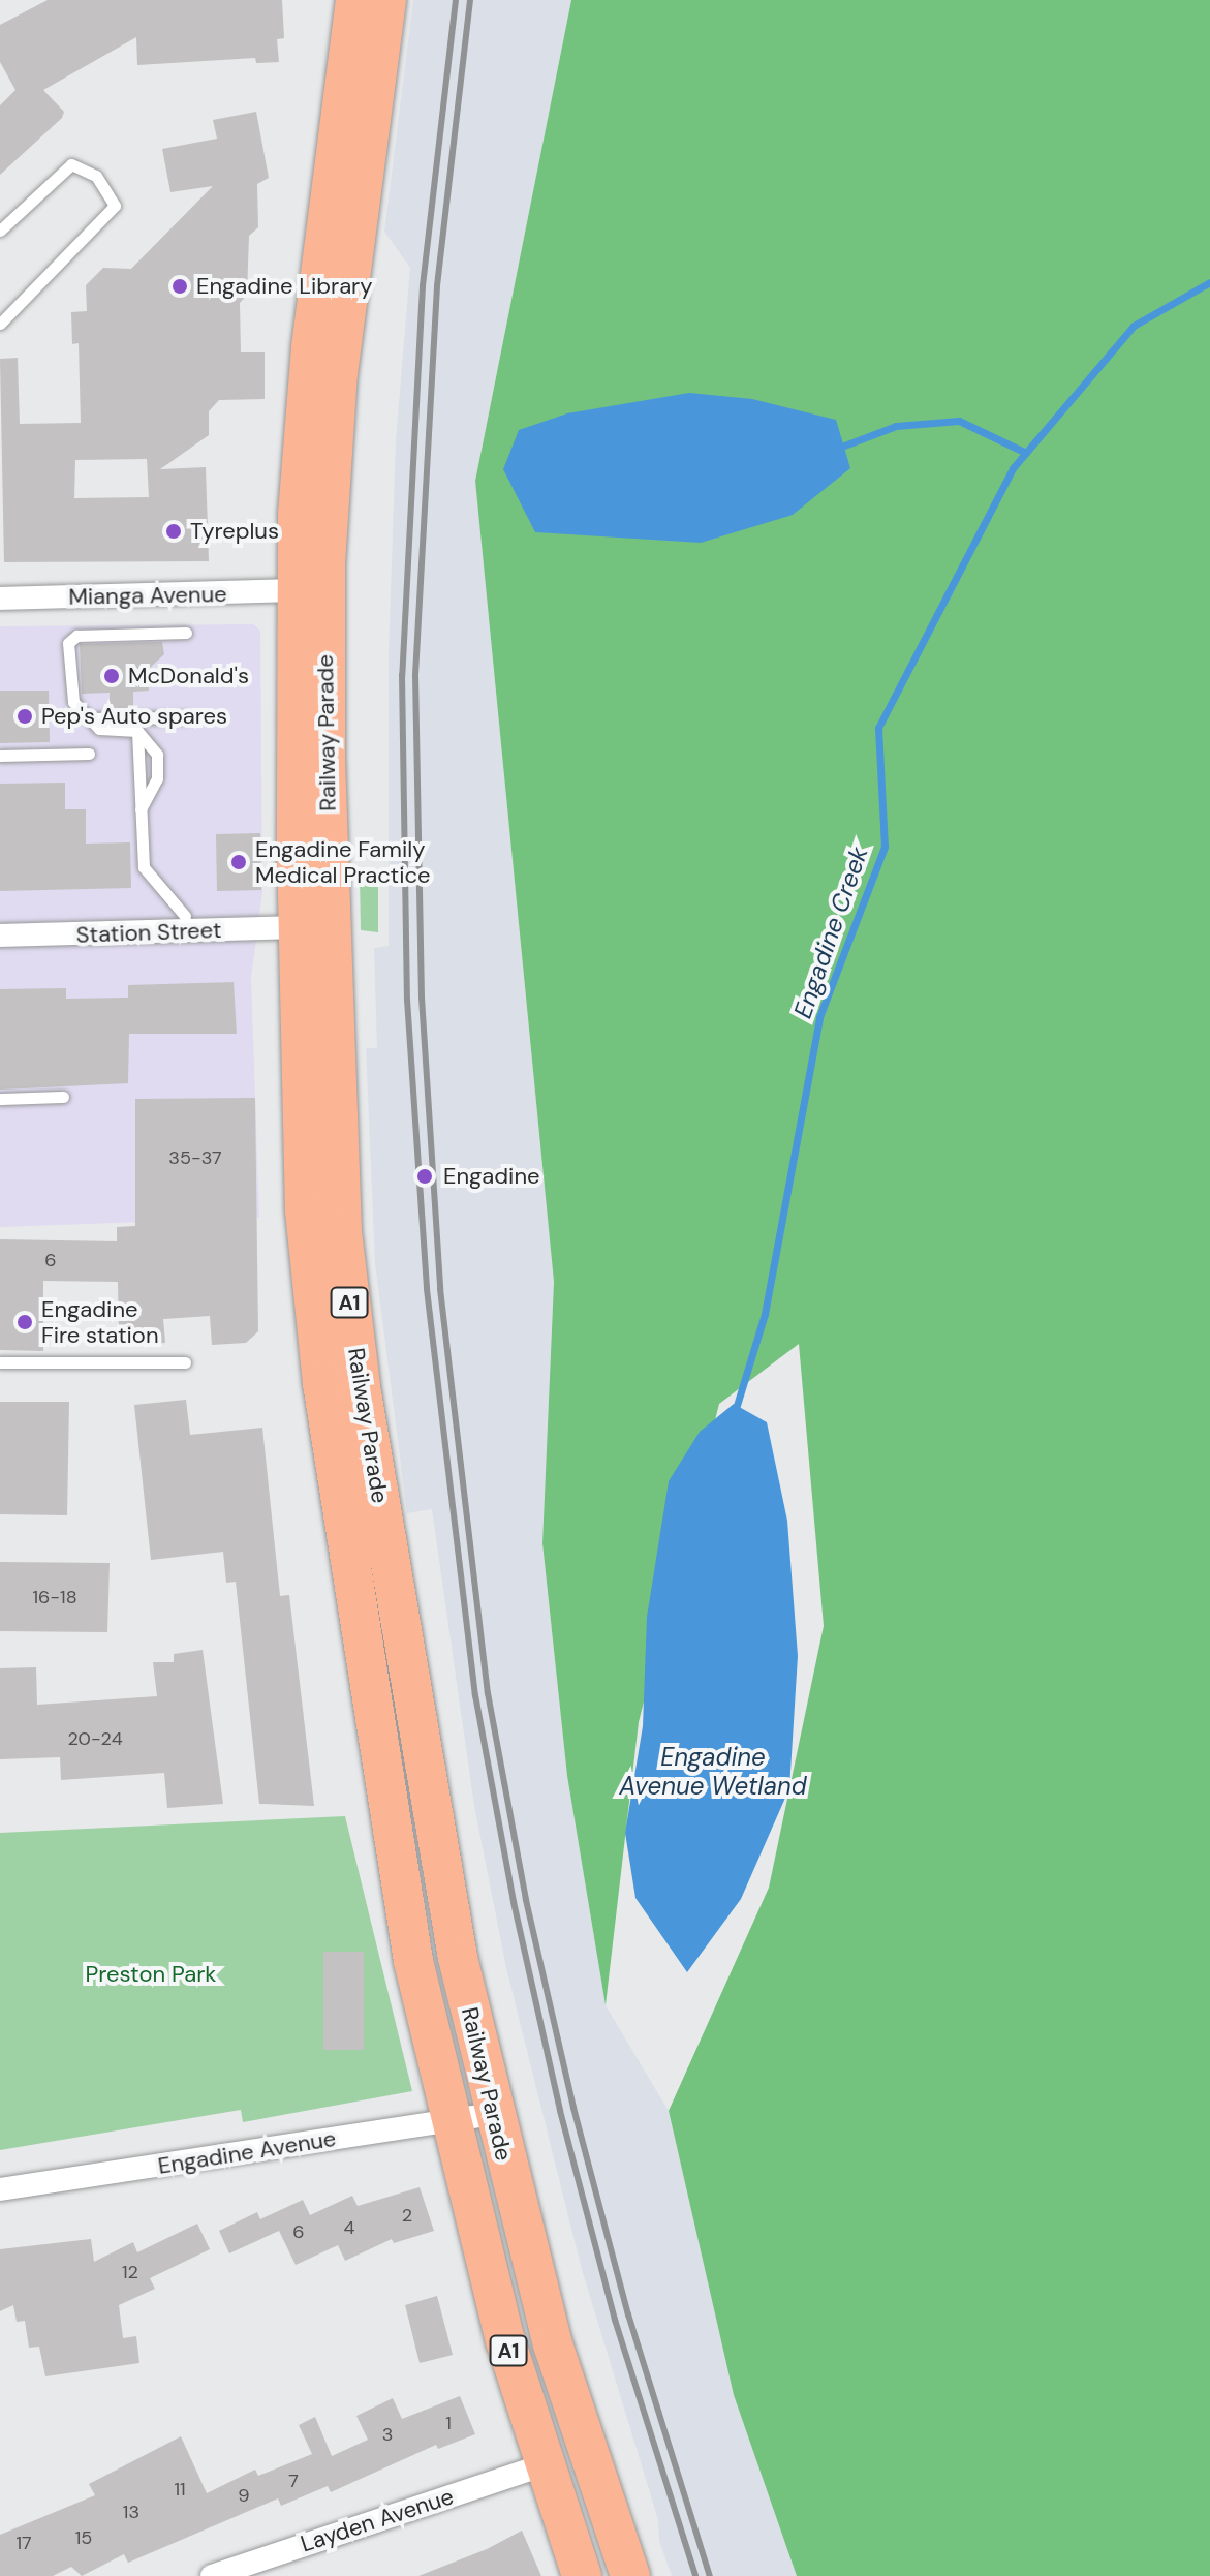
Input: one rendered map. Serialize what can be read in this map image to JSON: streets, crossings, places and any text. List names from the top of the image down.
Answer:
{
  "streets": {
    "highway": ["Railway Parade", "A1"],
    "street": [
      "Mianga Avenue",
      "Station Street",
      "Engadine Avenue",
      "Layden Avenue"
    ]
  },
  "crossings": [
    ["Mianga Avenue", "Railway Parade"],
    ["Railway Parade", "Station Street"],
    ["Railway Parade", "Engadine Avenue"],
    ["Railway Parade", "Layden Avenue"]
  ],
  "water": ["Engadine Creek", "Engadine Avenue Wetland"],
  "parks": ["Preston Park"],
  "places": [
    "Engadine Library",
    "Tyreplus",
    "McDonald's",
    "Pep's Auto spares",
    "Engadine Family Medical Practice",
    "Engadine",
    "Engadine Fire station"
  ],
  "house_numbers": [
    "35-37",
    "6",
    "16-18",
    "20-24",
    "2",
    "4",
    "6",
    "12",
    "1",
    "3",
    "7",
    "11",
    "9",
    "13",
    "15",
    "17"
  ]
}
